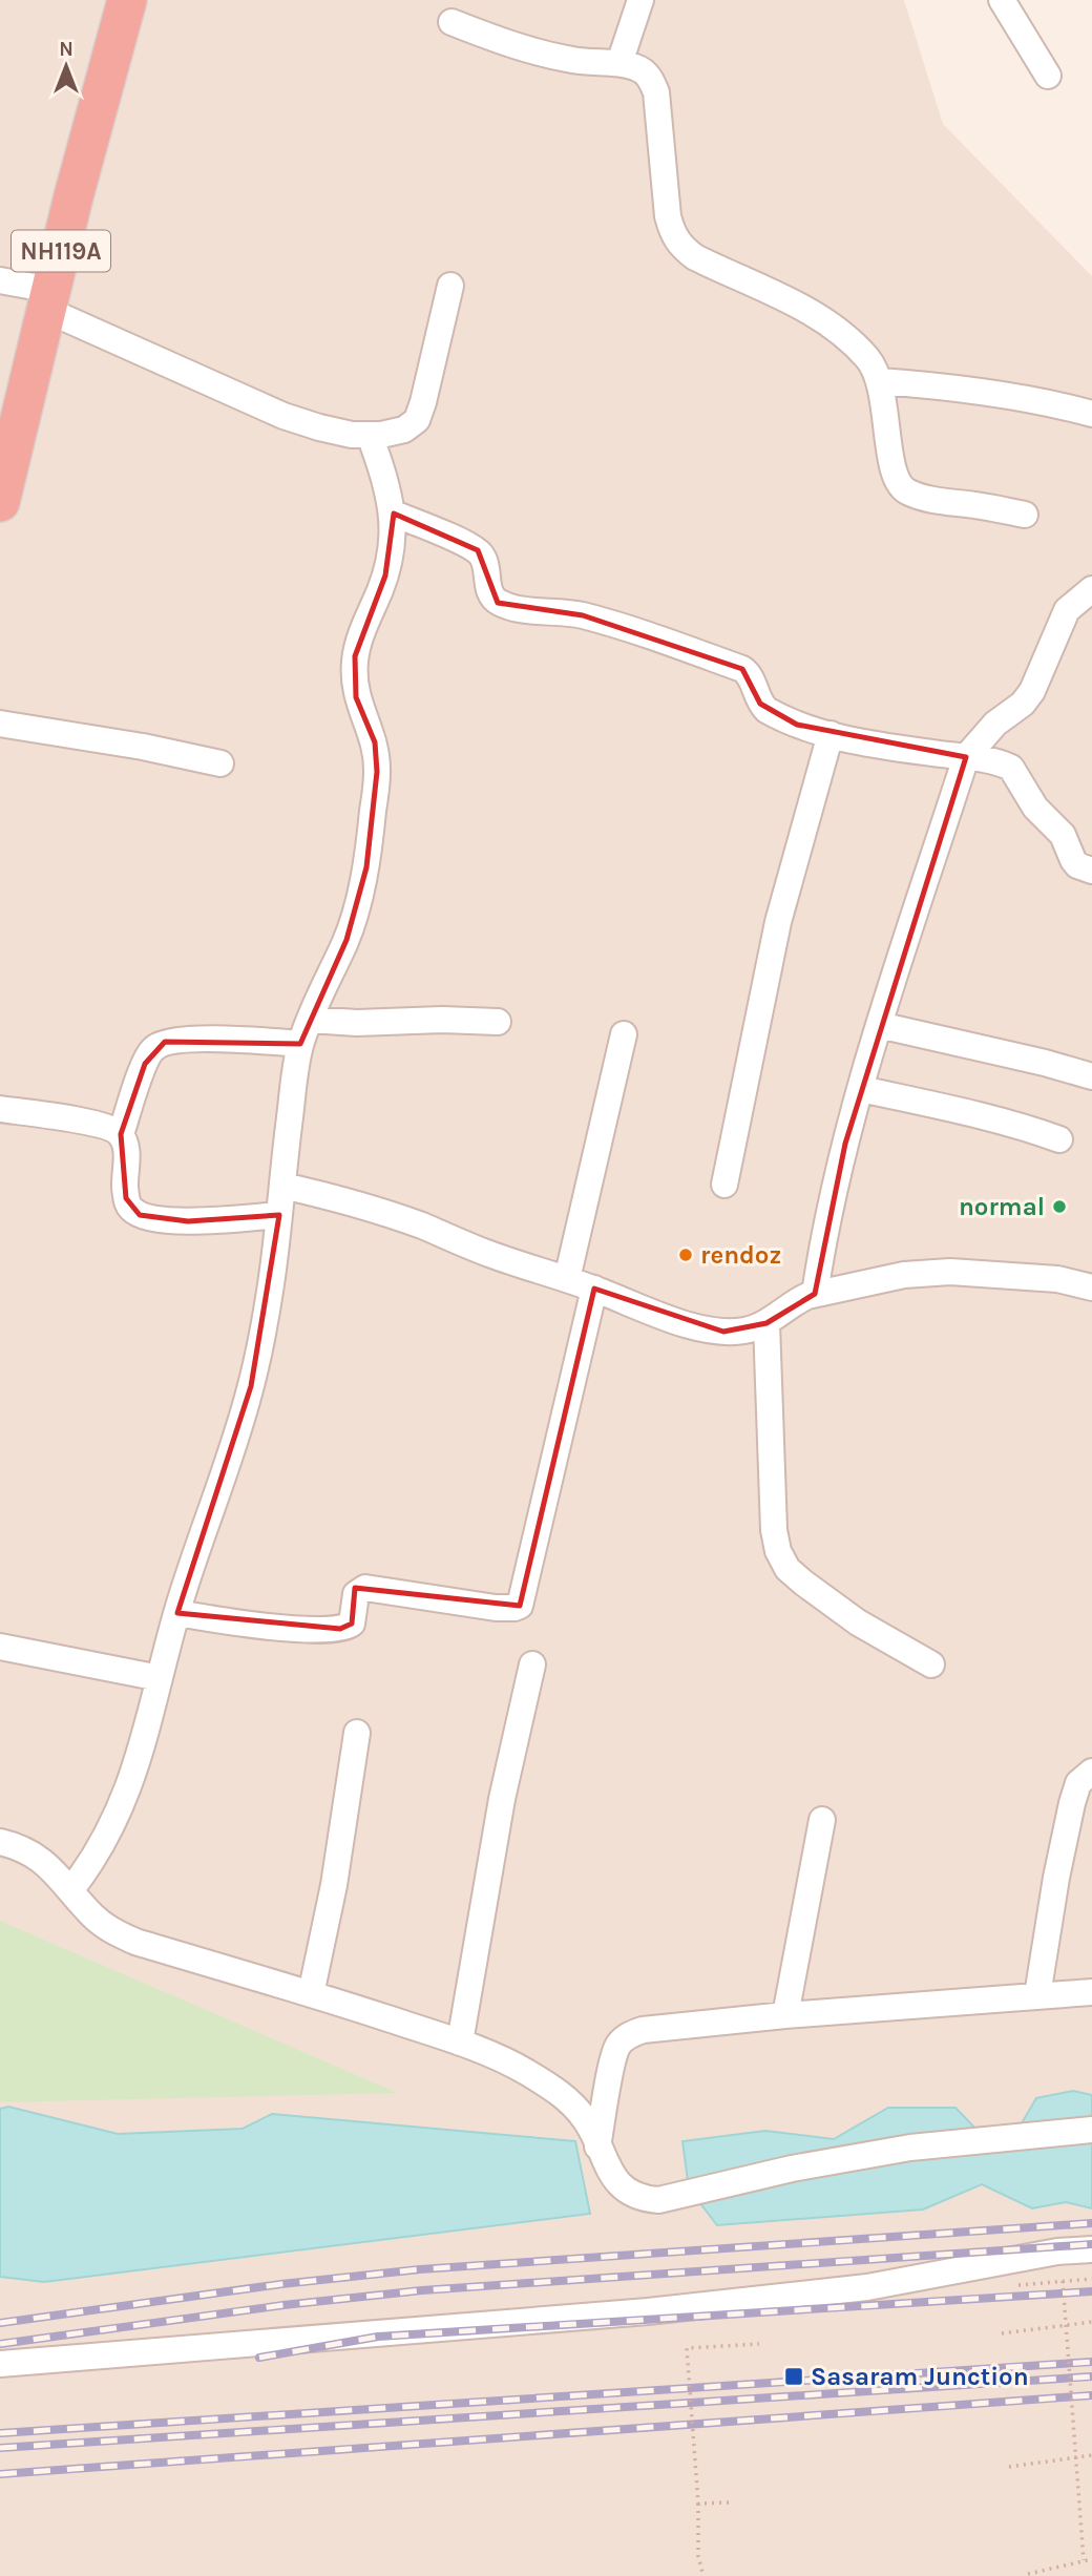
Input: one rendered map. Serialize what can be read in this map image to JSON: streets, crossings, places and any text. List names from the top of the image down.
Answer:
{
  "streets": {
    "highway": ["NH119A"]
  },
  "places": {
    "other": ["normal", "rendoz"],
    "transit": ["Sasaram Junction"]
  },
  "north": "top"
}
